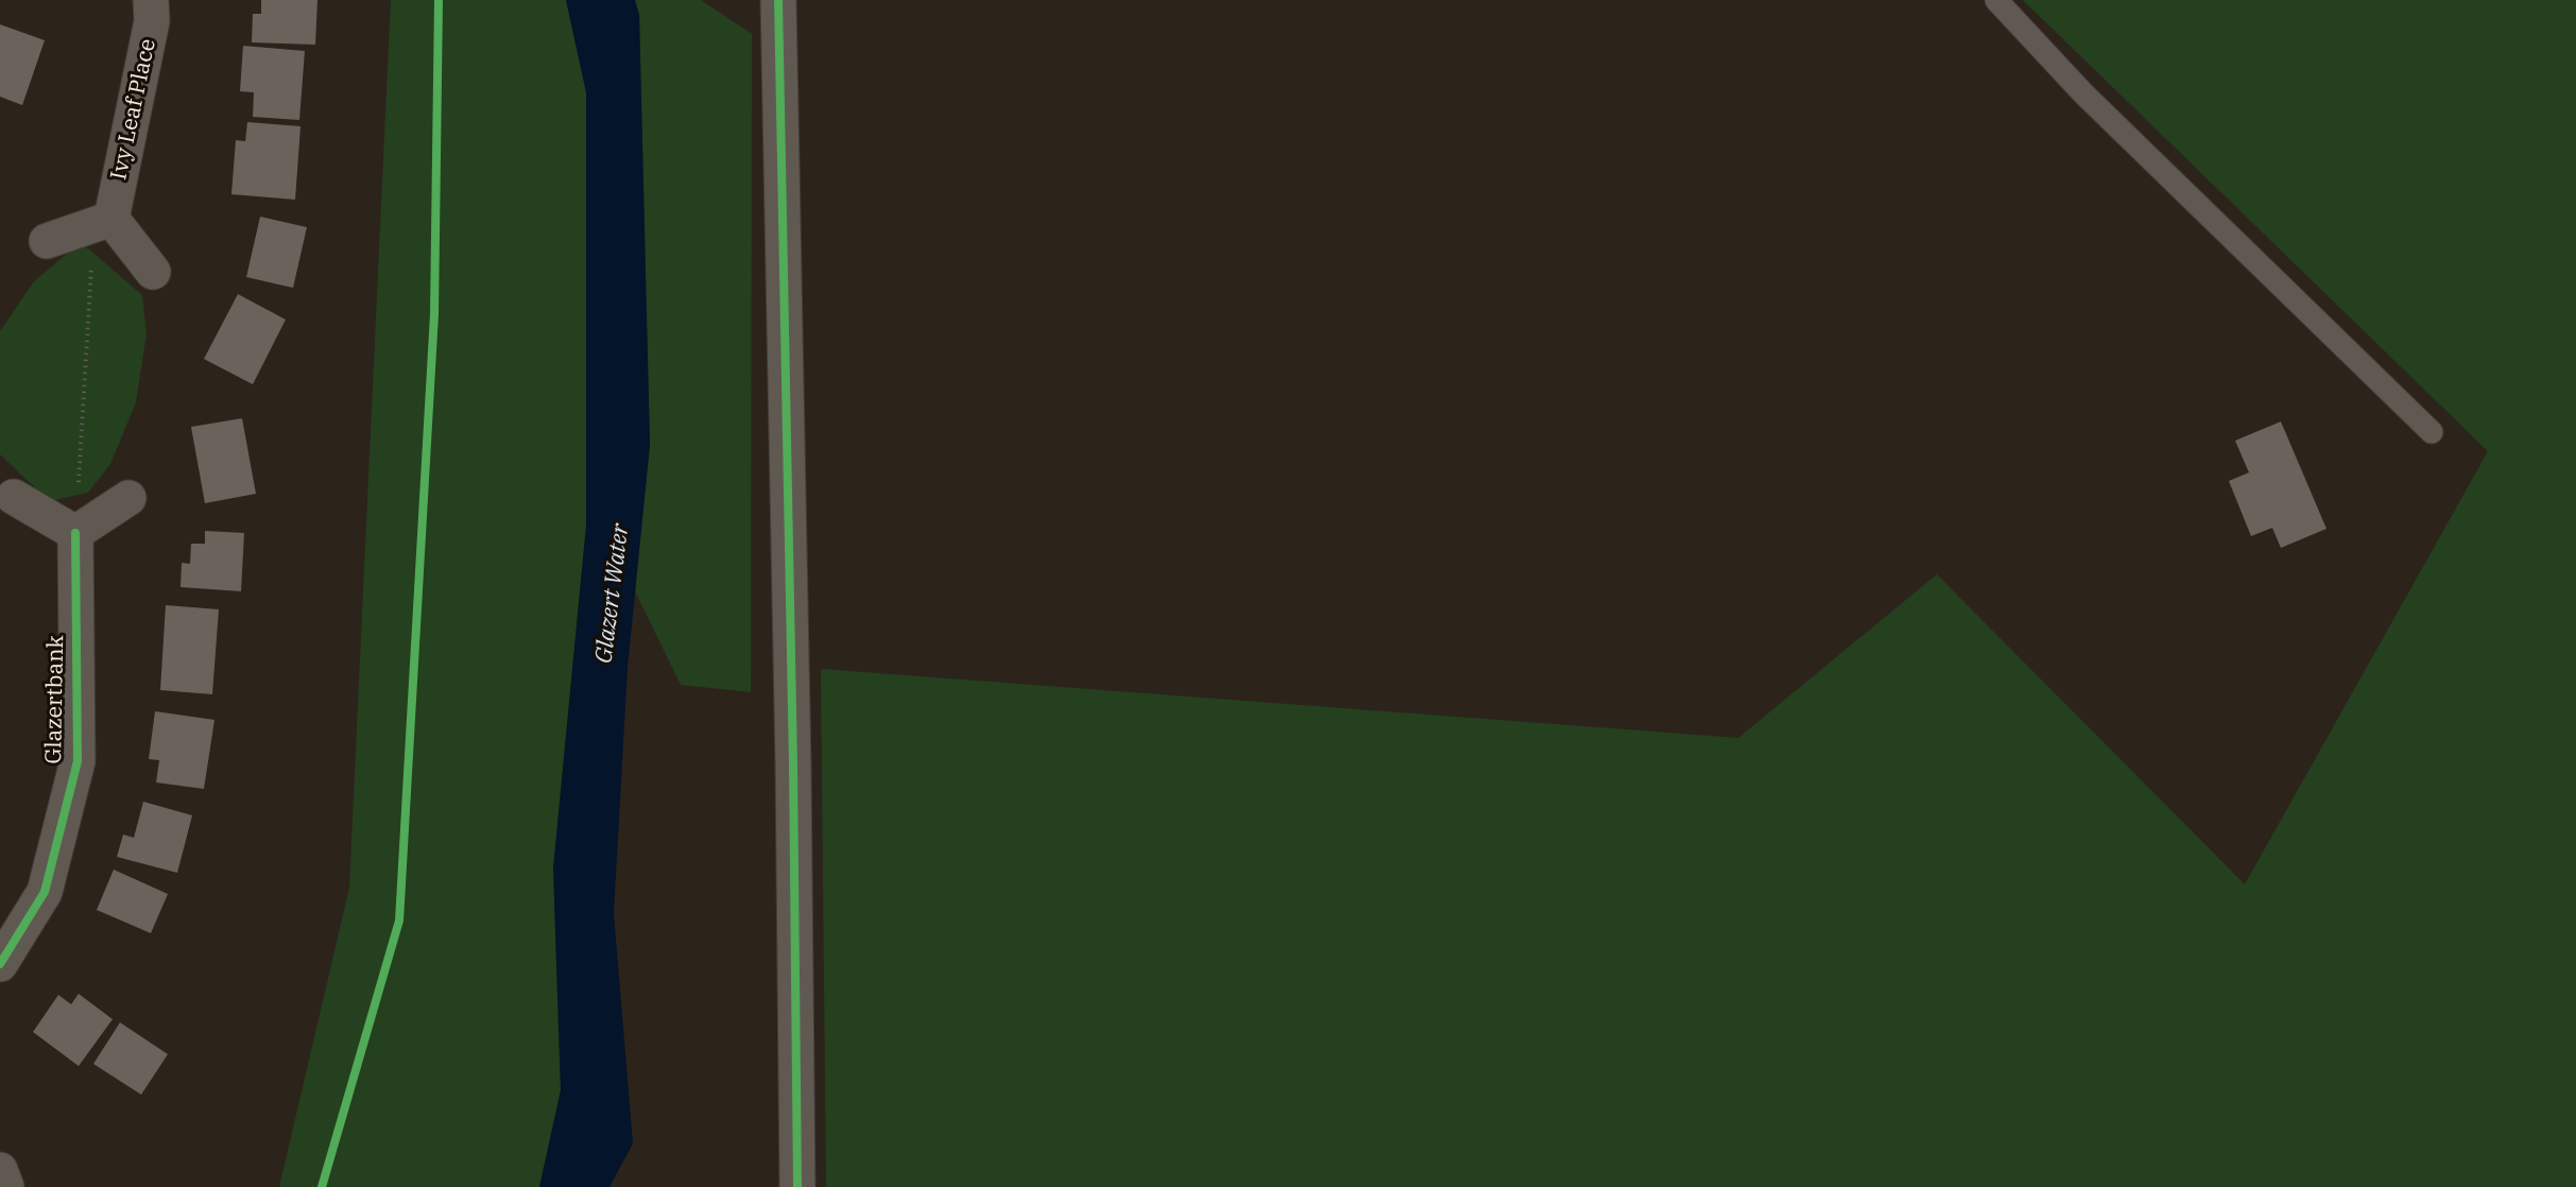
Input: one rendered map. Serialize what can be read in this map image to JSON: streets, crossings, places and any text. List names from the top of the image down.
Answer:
{
  "streets": {
    "street": ["Ivy Leaf Place", "Glazertbank"]
  },
  "water": ["Glazert Water"]
}
